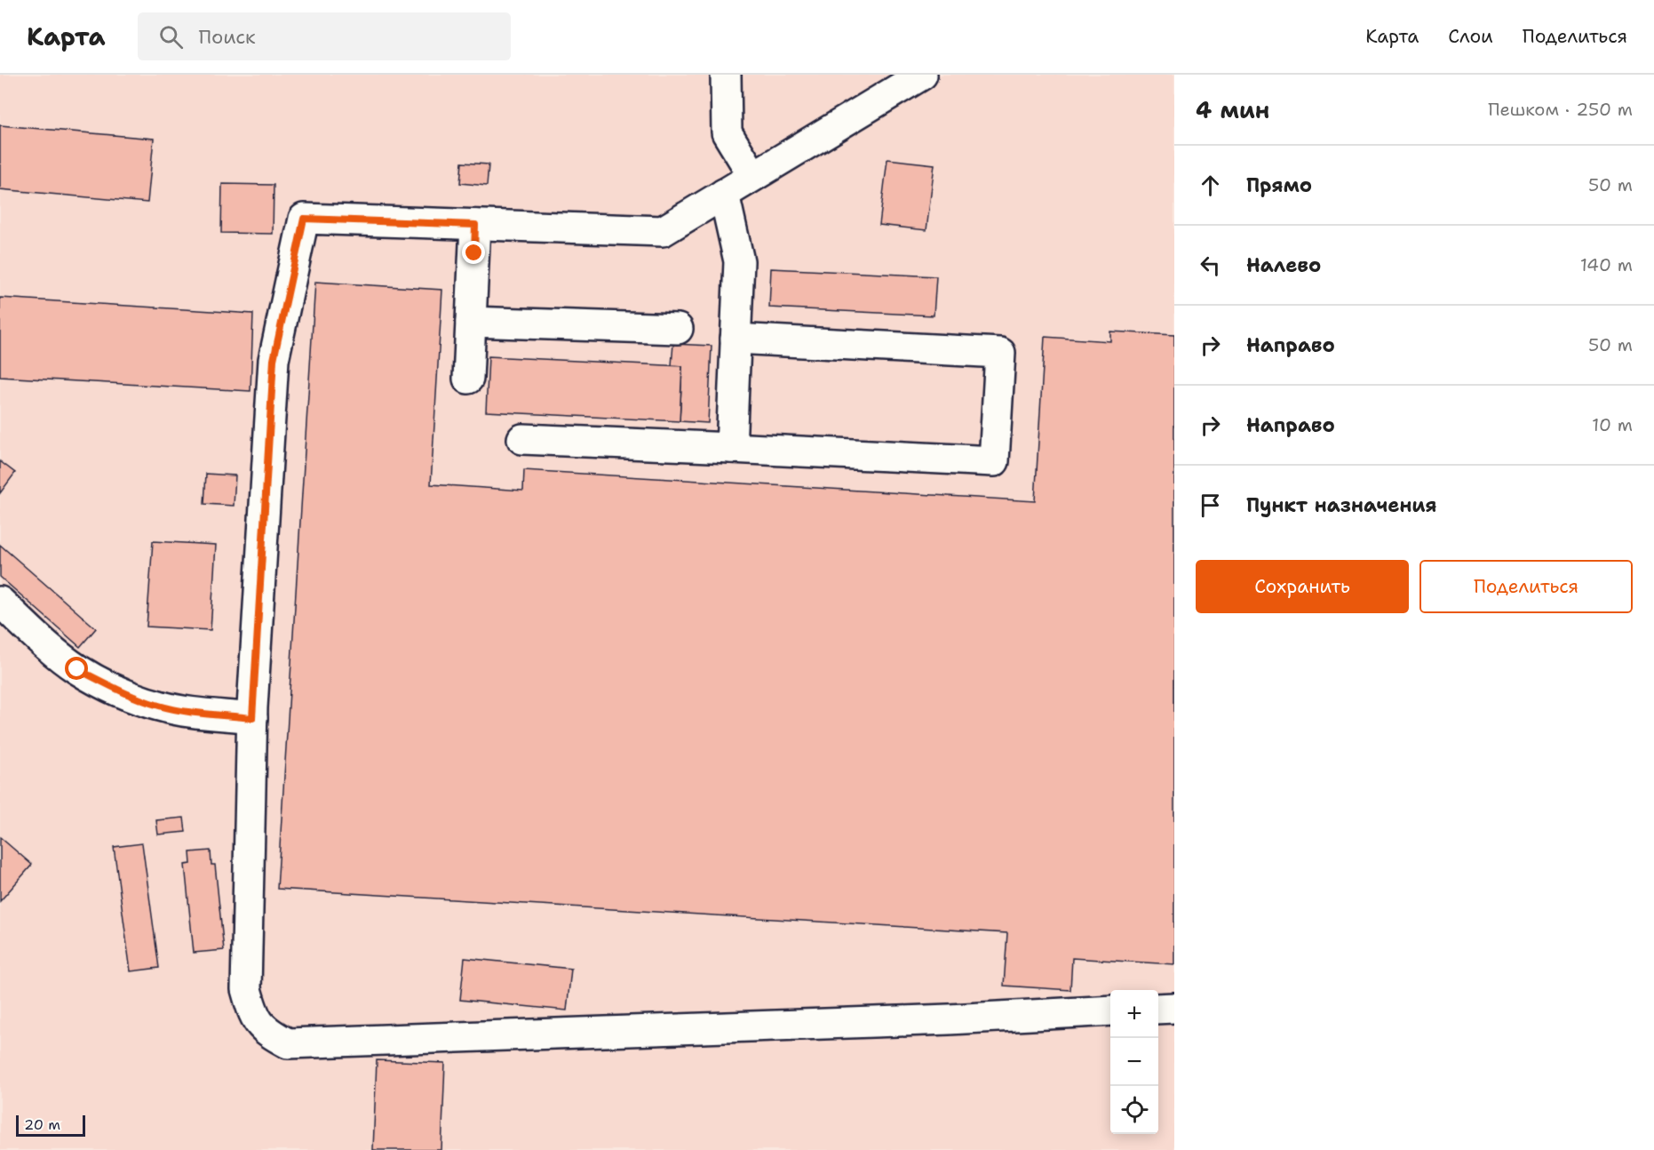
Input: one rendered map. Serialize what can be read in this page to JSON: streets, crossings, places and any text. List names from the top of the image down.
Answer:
{
  "scale_bar": "20 m",
  "page": {
    "header": "Карта",
    "search": "Поиск",
    "nav": ["Карта", "Слои", "Поделиться"],
    "heading": ["4 мин", "Пешком · 250 m"],
    "list": [
      ["Прямо", "50 m"],
      ["Налево", "140 m"],
      ["Направо", "50 m"],
      ["Направо", "10 m"],
      "Пункт назначения"
    ],
    "buttons": ["Сохранить", "Поделиться"],
    "map_buttons": ["+", "−"],
    "scale": "20 m"
  }
}
